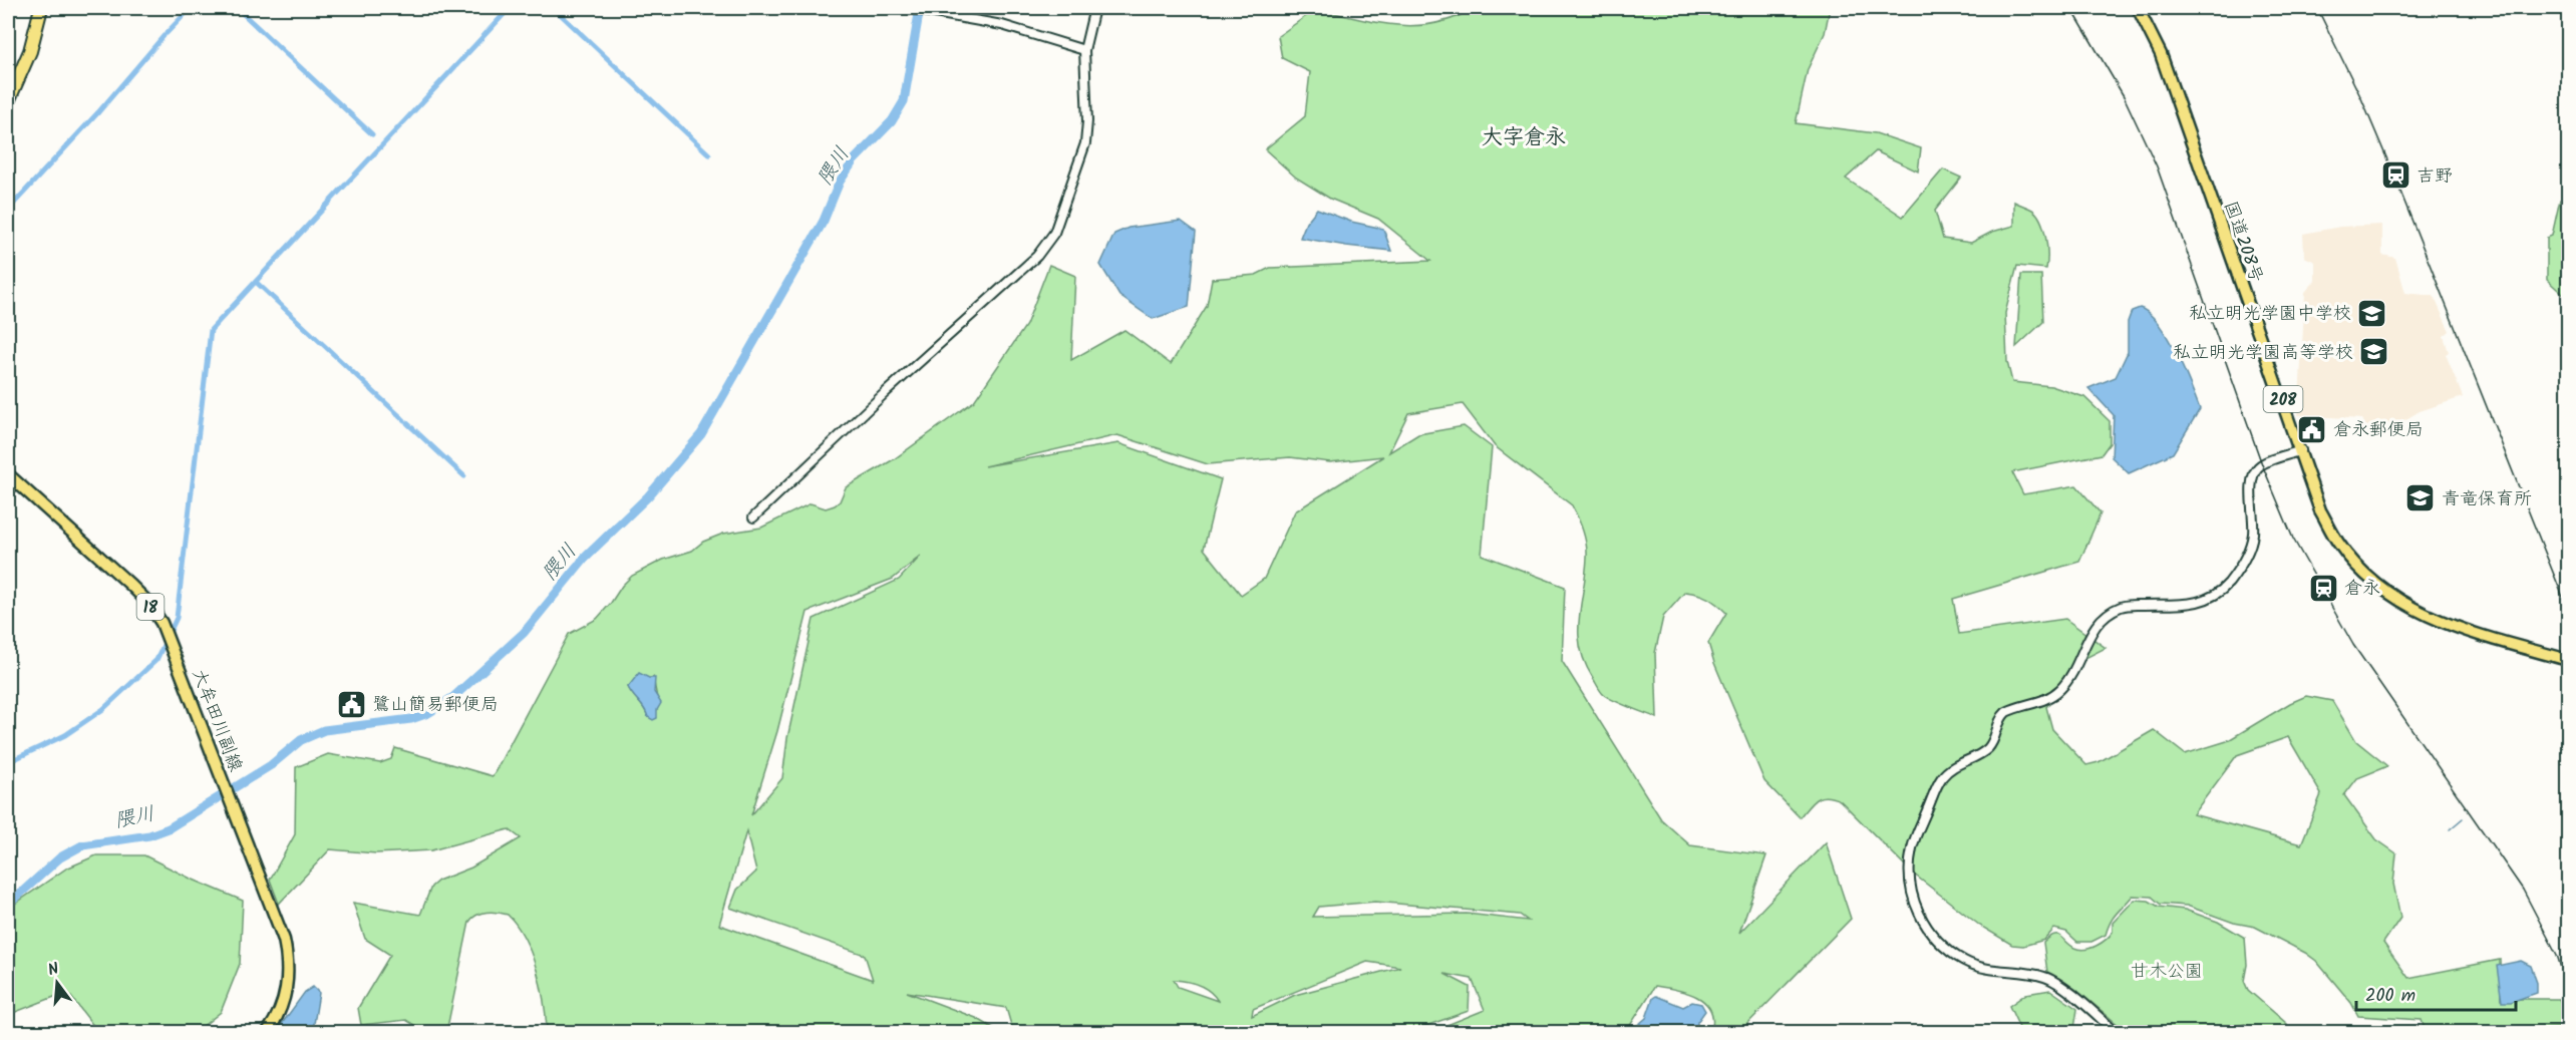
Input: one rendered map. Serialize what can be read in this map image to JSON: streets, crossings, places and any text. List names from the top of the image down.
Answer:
{
  "streets": {
    "main road": [
      "国道208号",
      "208",
      "18",
      "大牟田川副線"
    ]
  },
  "districts": ["大字倉永"],
  "water": ["隈川"],
  "parks": ["甘木公園"],
  "places": {
    "station": ["吉野", "倉永"],
    "school or university": ["私立明光学園中学校", "私立明光学園高等学校", "青竜保育所"],
    "public building": ["倉永郵便局", "鷺山簡易郵便局"]
  },
  "scale_bar": "200 m",
  "north": "top"
}
